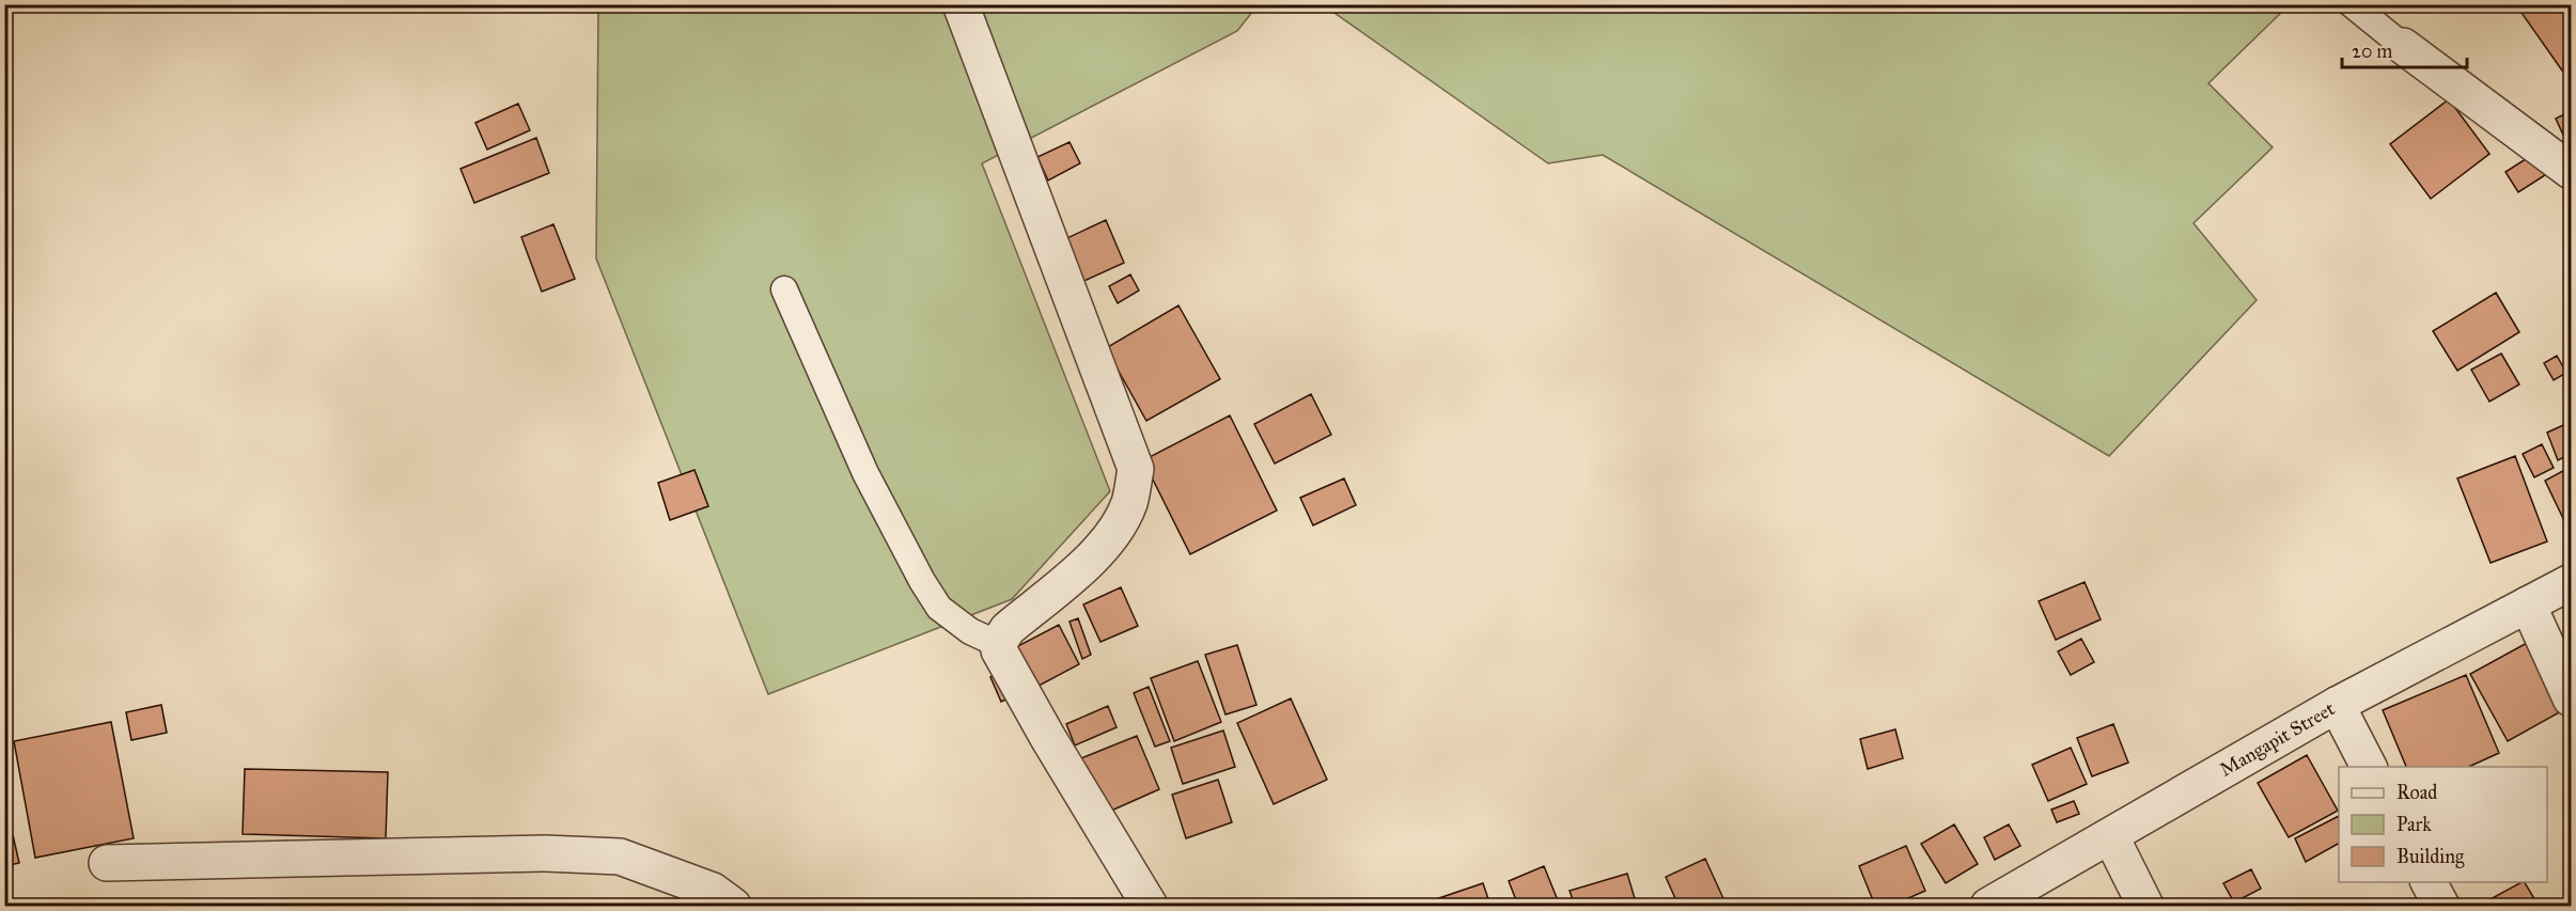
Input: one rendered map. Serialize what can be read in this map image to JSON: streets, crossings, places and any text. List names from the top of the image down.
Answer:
{
  "streets": {
    "street": ["Mangapit Street"]
  },
  "legend": ["Road", "Park", "Building"],
  "scale_bar": "20 m"
}
